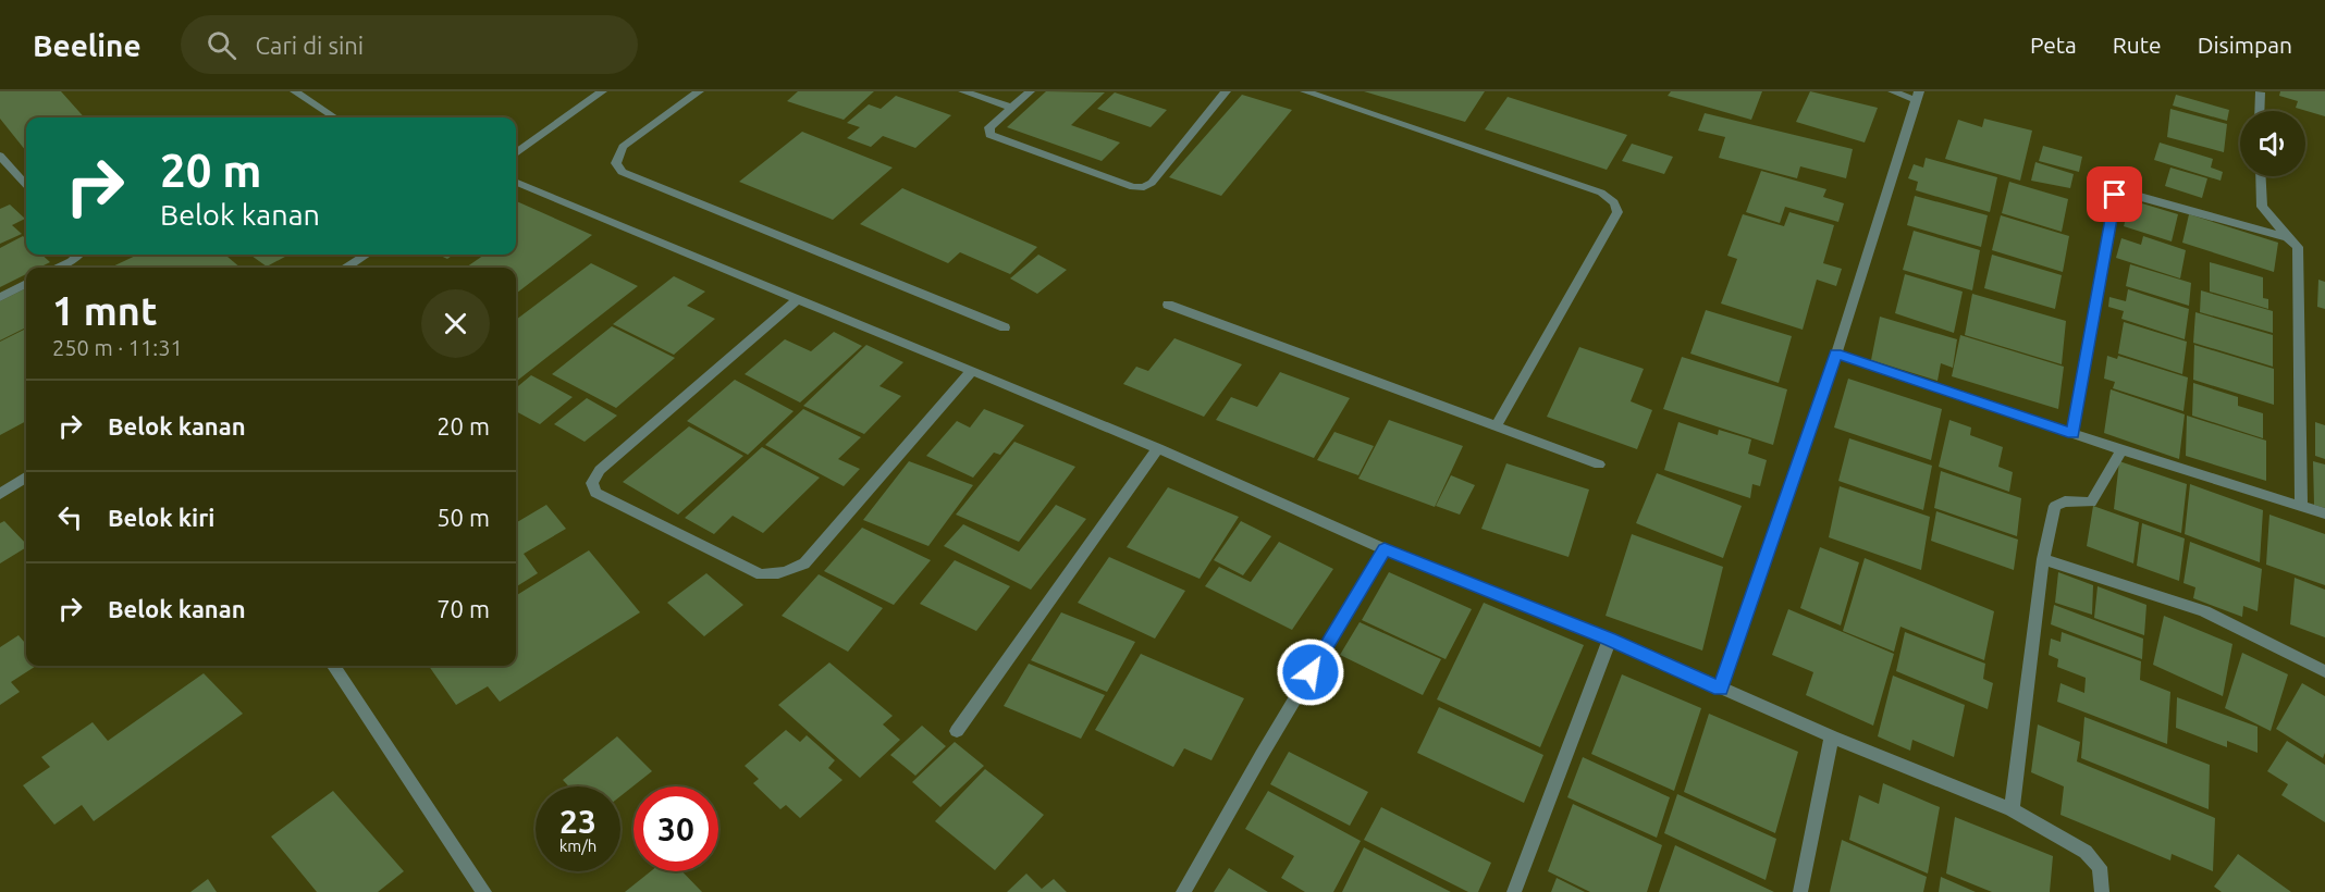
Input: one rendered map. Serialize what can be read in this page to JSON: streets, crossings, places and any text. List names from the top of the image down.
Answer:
{
  "page": {
    "header": "Beeline",
    "search": "Cari di sini",
    "nav": ["Peta", "Rute", "Disimpan"],
    "turn": ["20 m", "Belok kanan"],
    "heading": ["1 mnt", "250 m · 11:31"],
    "list": [
      {
        "name": "Belok kanan",
        "value": "20 m"
      },
      {
        "name": "Belok kiri",
        "value": "50 m"
      },
      {
        "name": "Belok kanan",
        "value": "70 m"
      }
    ],
    "speed": "23 km/h",
    "limit": "30"
  }
}
